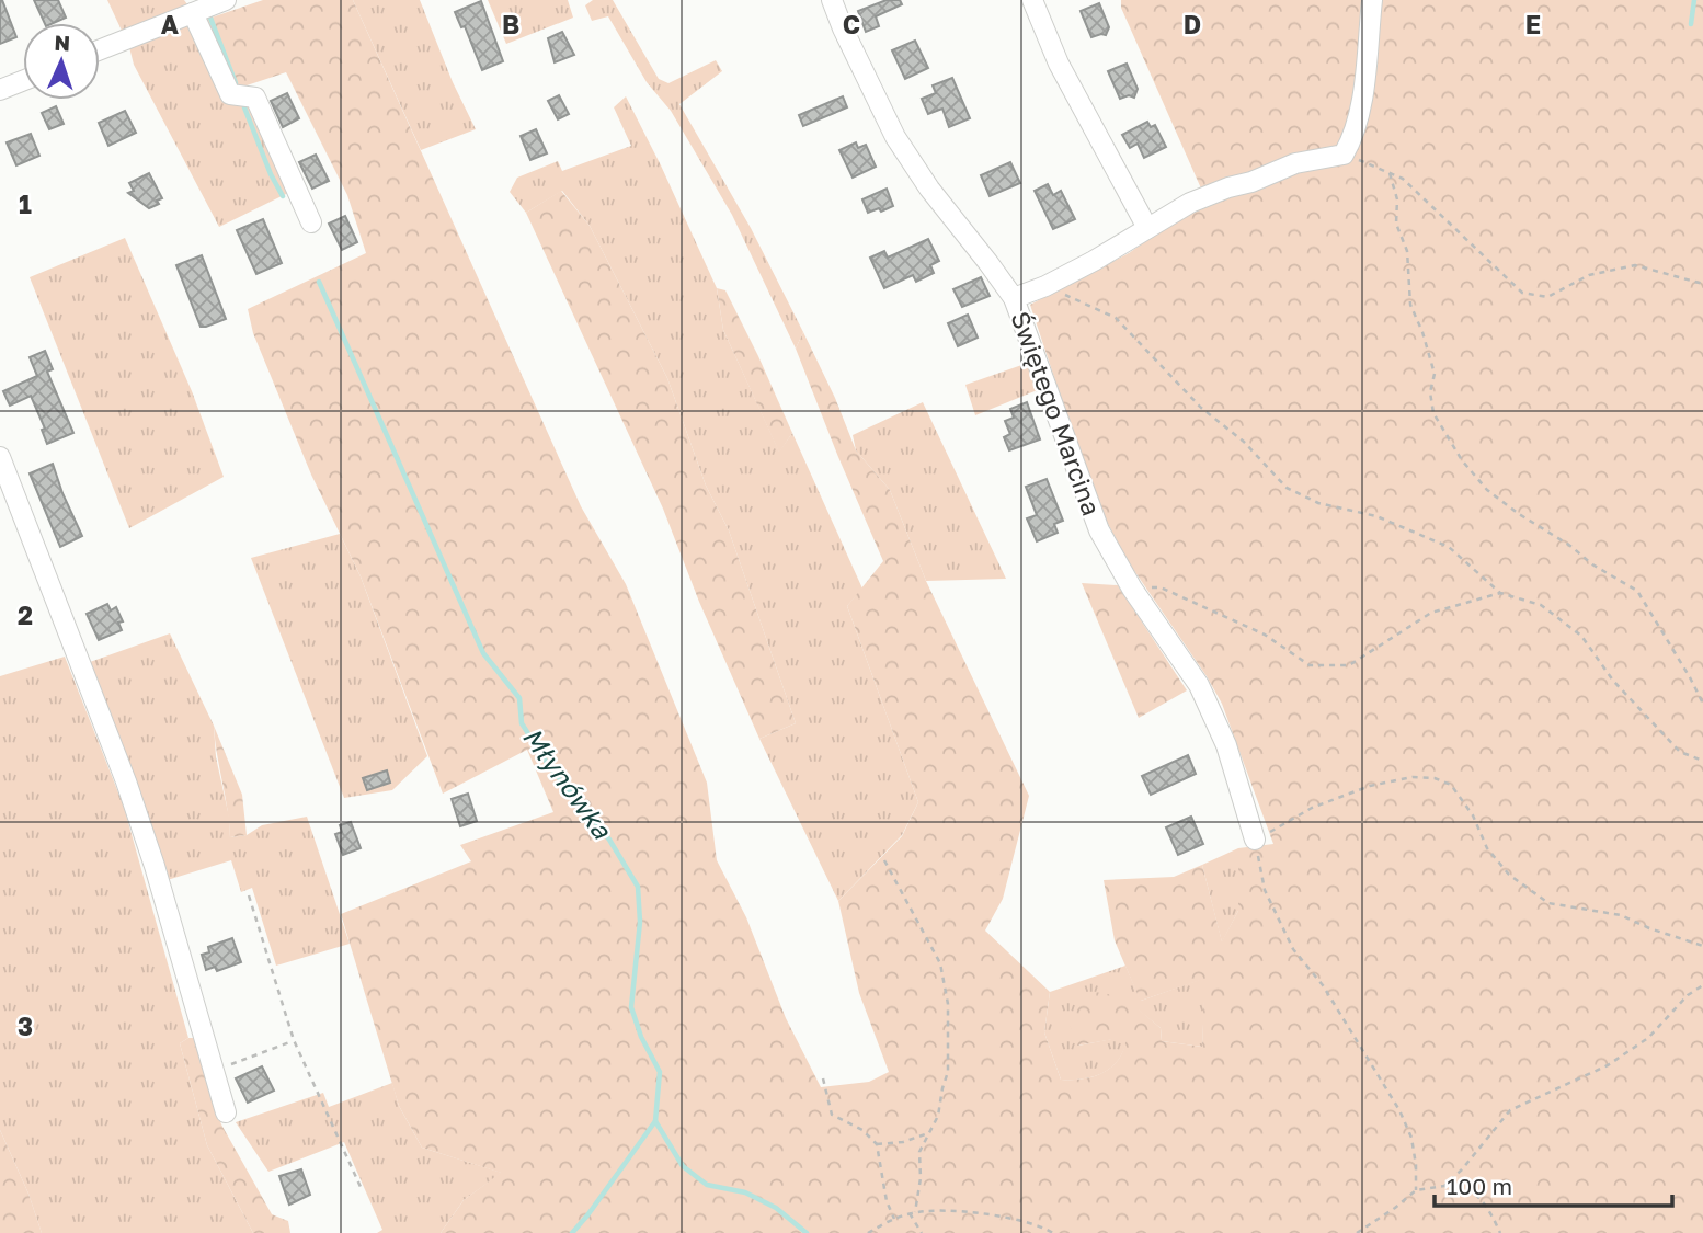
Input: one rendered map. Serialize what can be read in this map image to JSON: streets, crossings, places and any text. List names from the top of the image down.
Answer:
{
  "streets": {
    "street": ["Świętego Marcina"]
  },
  "water": ["Młynówka"],
  "scale_bar": "100 m",
  "north": "top",
  "grid": {
    "columns": [
      "A",
      "B",
      "C",
      "D",
      "E"
    ],
    "rows": ["1", "2", "3"]
  }
}
